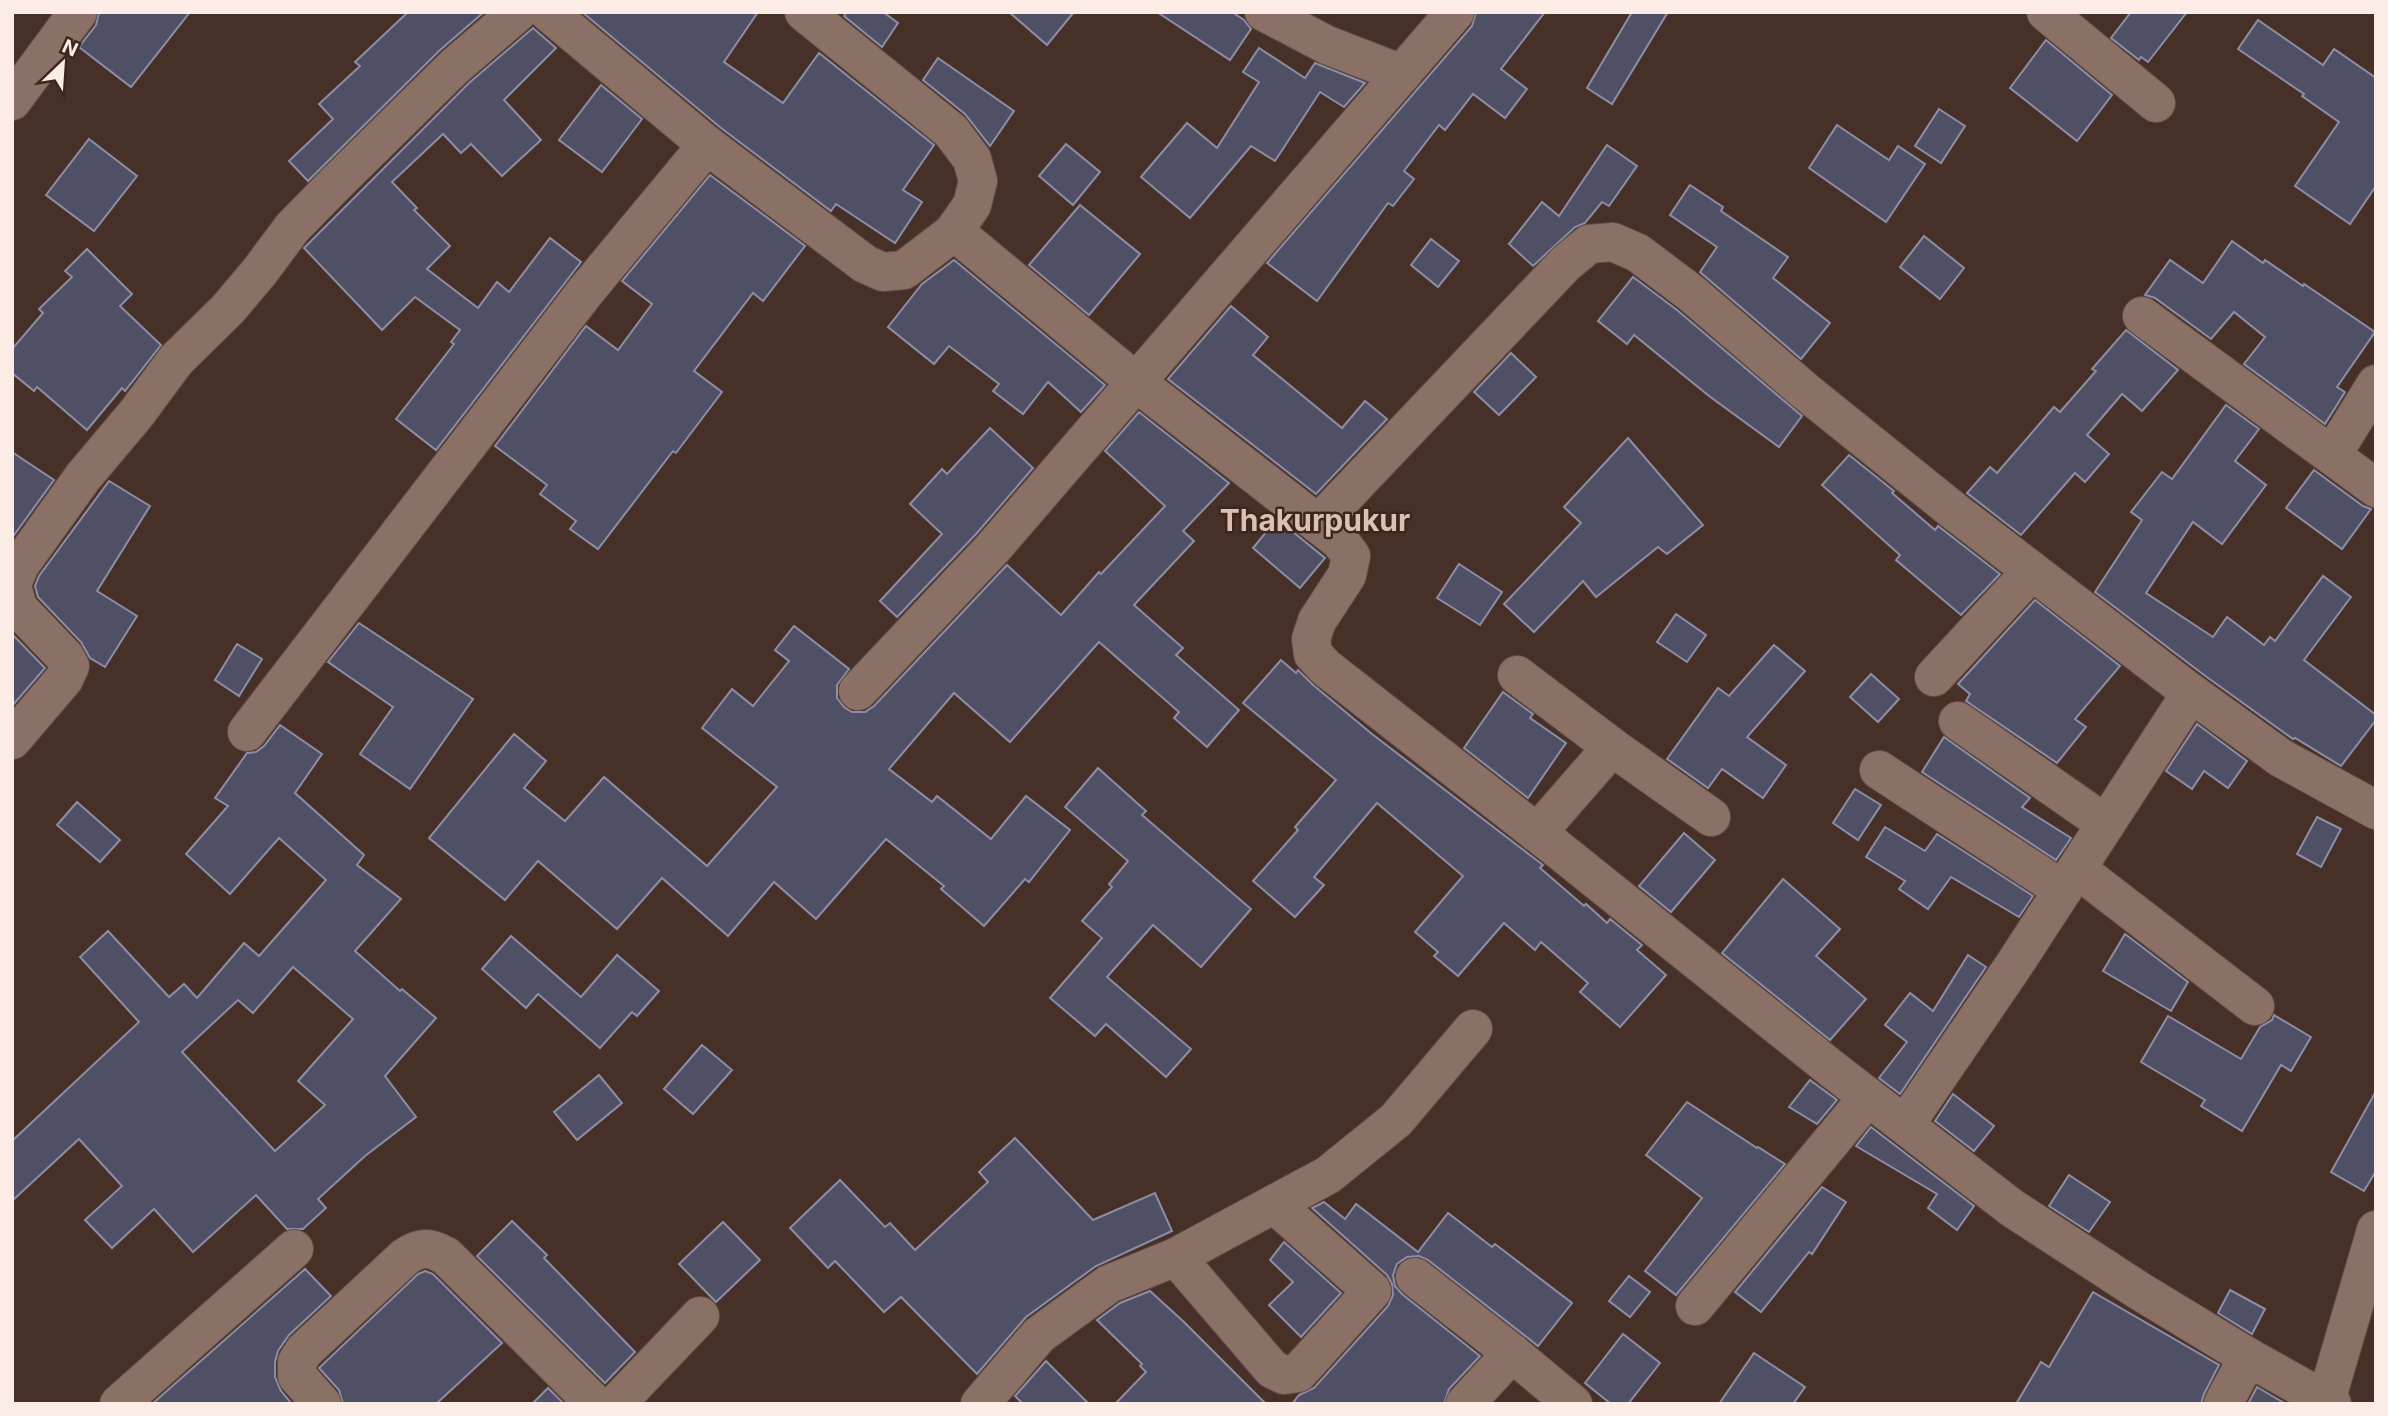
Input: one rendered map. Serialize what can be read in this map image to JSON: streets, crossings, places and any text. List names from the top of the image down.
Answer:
{
  "districts": ["Thakurpukur"],
  "north": "top right"
}
